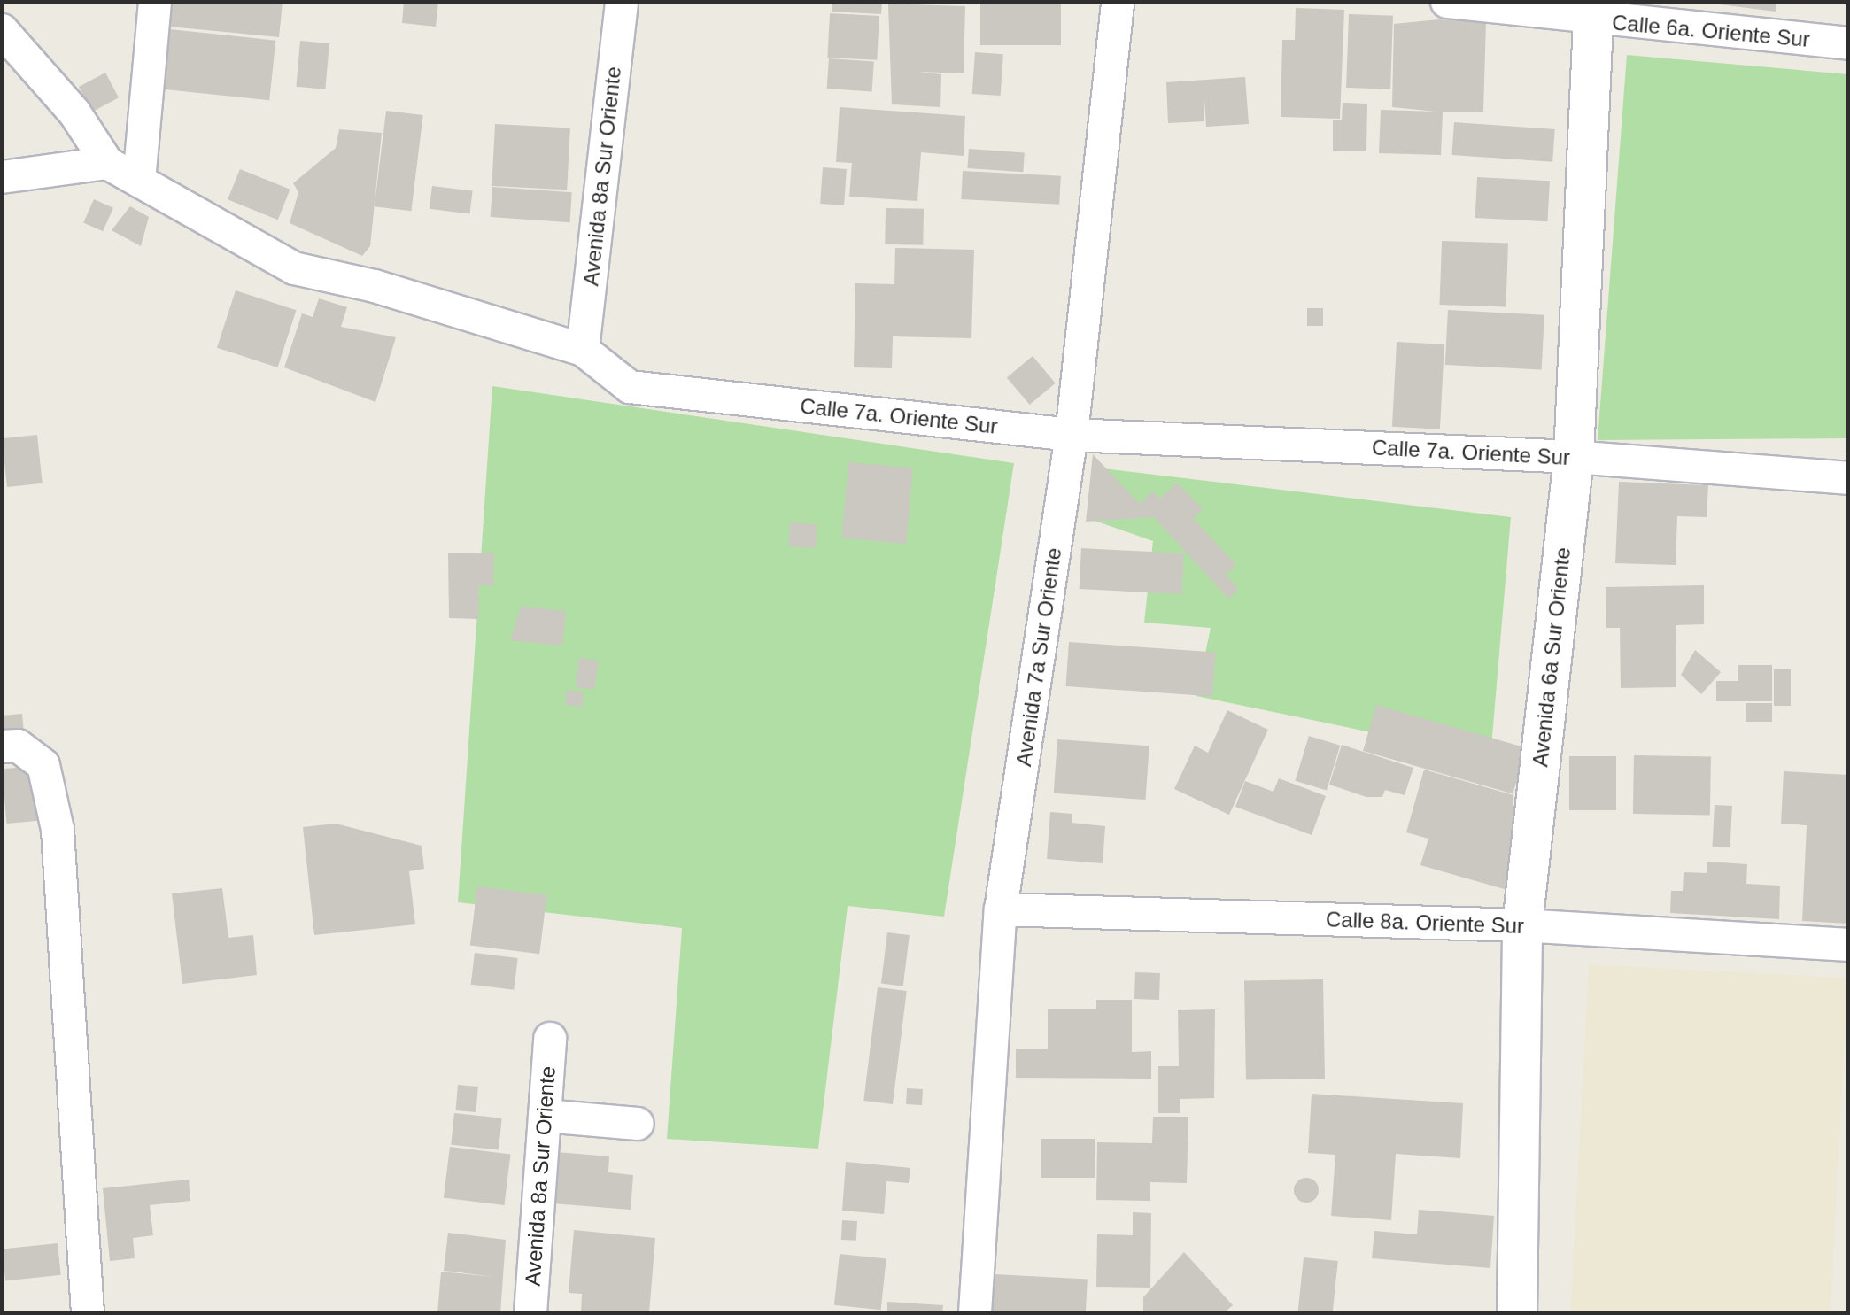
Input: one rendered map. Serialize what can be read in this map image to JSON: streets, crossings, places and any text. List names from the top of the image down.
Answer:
{
  "streets": {
    "street": [
      "Calle 6a. Oriente Sur",
      "Avenida 8a Sur Oriente",
      "Calle 7a. Oriente Sur",
      "Avenida 7a Sur Oriente",
      "Avenida 6a Sur Oriente",
      "Calle 8a. Oriente Sur"
    ]
  },
  "crossings": [
    ["Calle 6a. Oriente Sur", "Avenida 6a Sur Oriente"],
    ["Avenida 8a Sur Oriente", "Calle 7a. Oriente Sur"],
    ["Calle 7a. Oriente Sur", "Avenida 7a Sur Oriente"],
    ["Calle 7a. Oriente Sur", "Avenida 6a Sur Oriente"],
    ["Avenida 7a Sur Oriente", "Calle 8a. Oriente Sur"],
    ["Avenida 6a Sur Oriente", "Calle 8a. Oriente Sur"]
  ]
}
